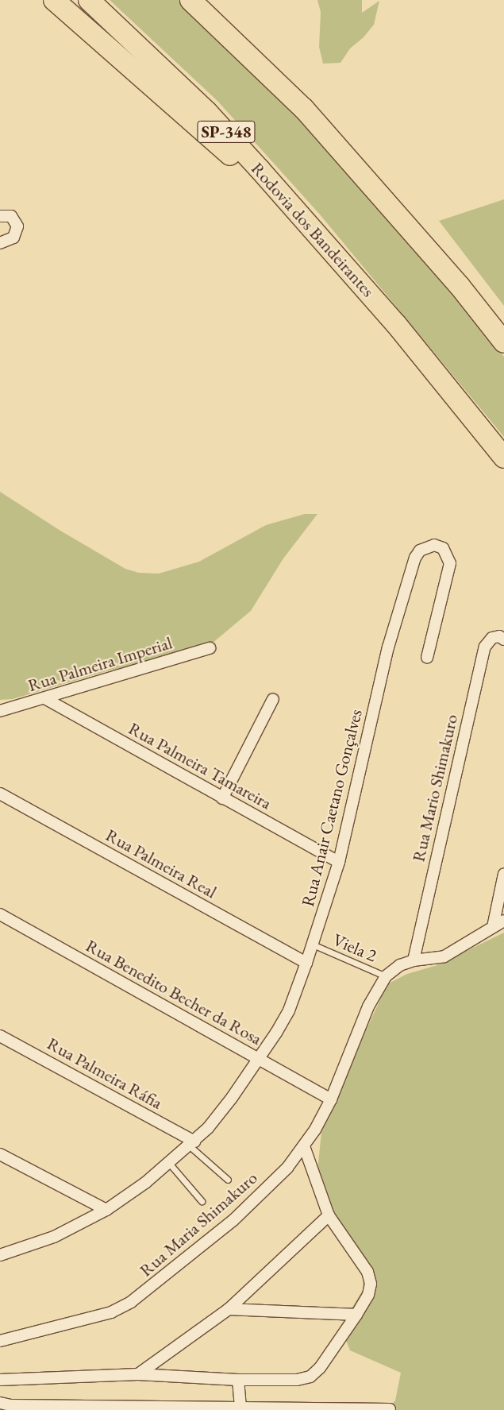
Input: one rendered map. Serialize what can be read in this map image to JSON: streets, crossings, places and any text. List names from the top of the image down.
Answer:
{
  "streets": {
    "highway": ["SP-348", "Rodovia dos Bandeirantes"],
    "street": [
      "Rua Palmeira Imperial",
      "Rua Palmeira Tamareira",
      "Rua Mario Shimakuro",
      "Rua Anair Caetano Gonçalves",
      "Rua Palmeira Real",
      "Rua Benedito Becher da Rosa",
      "Rua Palmeira Ráfia",
      "Rua Maria Shimakuro"
    ],
    "lane": ["Viela 2"]
  },
  "crossings": [
    ["Rua Palmeira Imperial", "Rua Palmeira Tamareira"],
    ["Rua Palmeira Tamareira", "Rua Anair Caetano Gonçalves"],
    ["Rua Mario Shimakuro", "Rua Maria Shimakuro"],
    ["Rua Anair Caetano Gonçalves", "Rua Palmeira Real"],
    ["Rua Anair Caetano Gonçalves", "Viela 2"],
    ["Rua Anair Caetano Gonçalves", "Rua Benedito Becher da Rosa"],
    ["Rua Anair Caetano Gonçalves", "Rua Palmeira Ráfia"],
    ["Viela 2", "Rua Maria Shimakuro"],
    ["Rua Benedito Becher da Rosa", "Rua Maria Shimakuro"]
  ]
}
